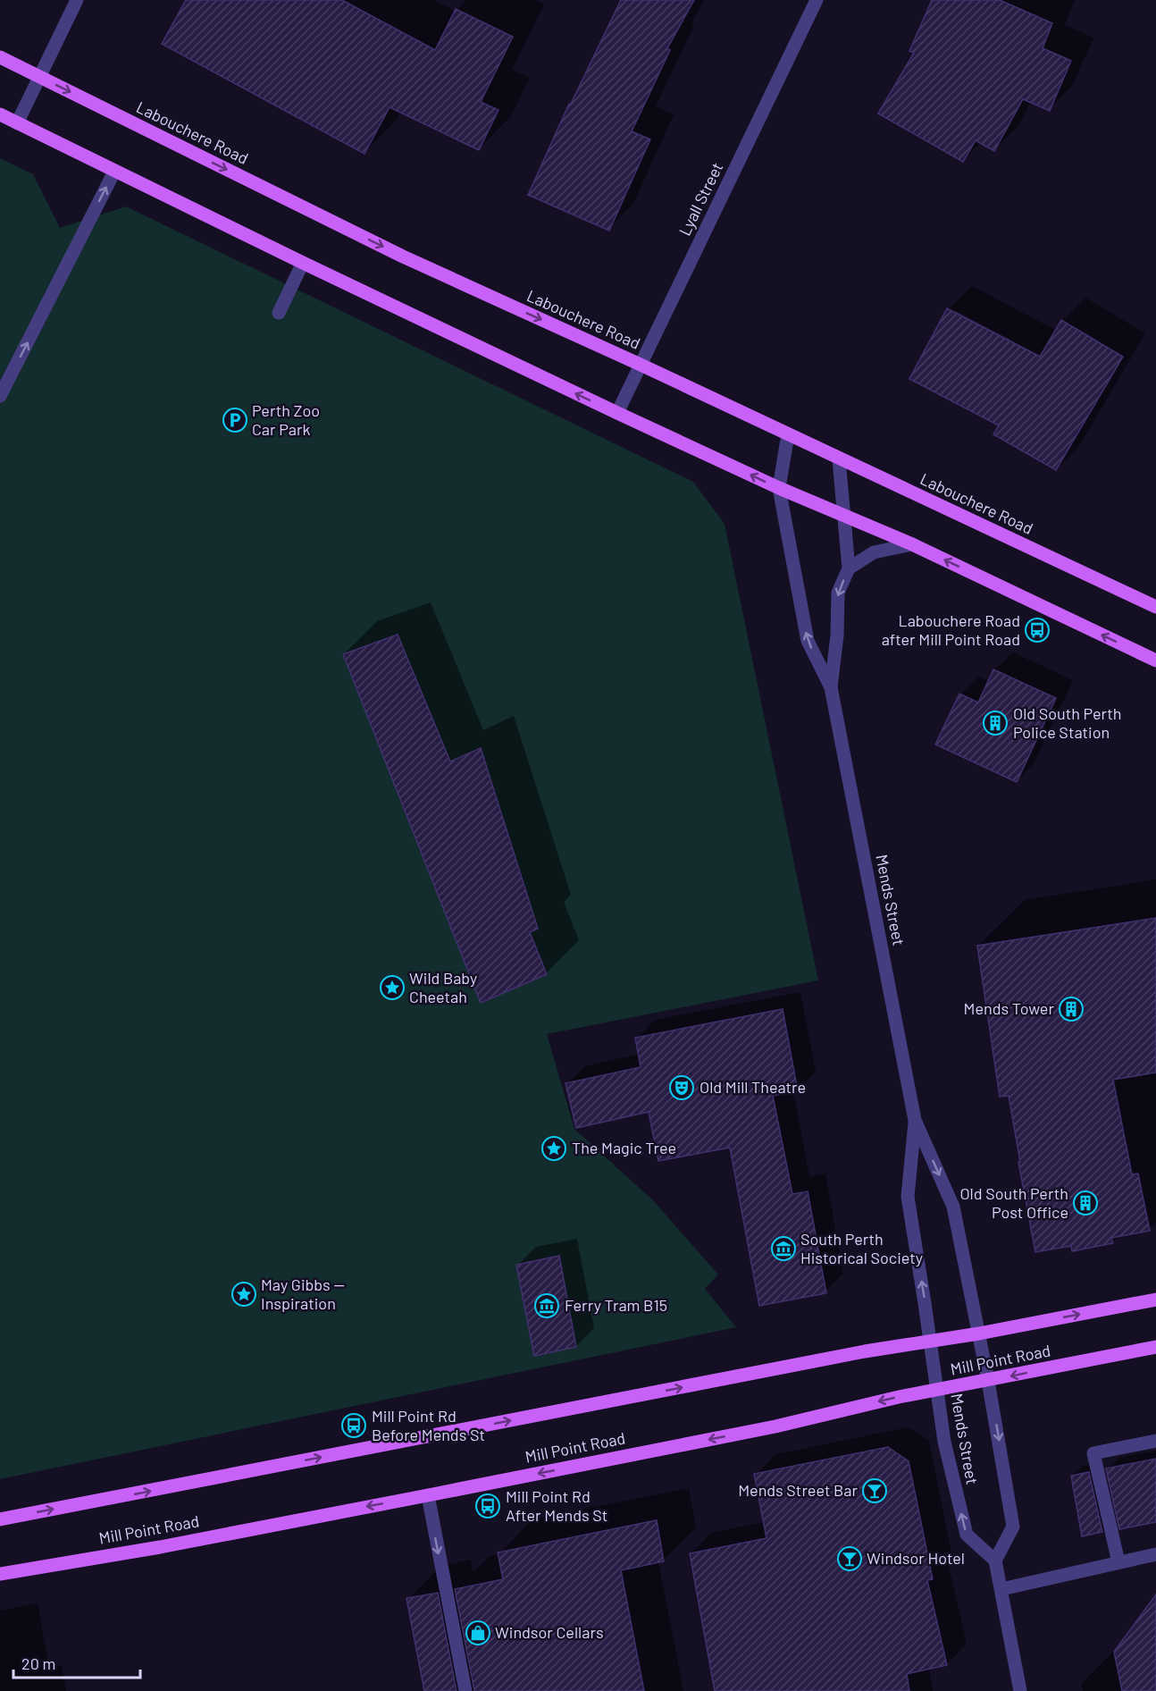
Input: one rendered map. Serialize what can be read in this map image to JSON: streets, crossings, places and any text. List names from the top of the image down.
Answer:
{
  "streets": {
    "main road": ["Labouchere Road", "Mill Point Road"],
    "street": ["Lyall Street", "Mends Street"]
  },
  "crossings": [
    ["Labouchere Road", "Lyall Street"],
    ["Labouchere Road", "Mends Street"],
    ["Mends Street", "Mill Point Road"]
  ],
  "places": {
    "parking": ["Perth Zoo Car Park"],
    "bus stop": ["Labouchere Road after Mill Point Road", "Mill Point Rd Before Mends St", "Mill Point Rd After Mends St"],
    "building": ["Old South Perth Police Station", "Mends Tower", "Old South Perth Post Office"],
    "place": ["Wild Baby Cheetah", "The Magic Tree", "May Gibbs — Inspiration"],
    "theatre": ["Old Mill Theatre"],
    "museum": ["South Perth Historical Society", "Ferry Tram B15"],
    "bar": ["Mends Street Bar", "Windsor Hotel"],
    "shop": ["Windsor Cellars"]
  },
  "scale_bar": "20 m"
}
